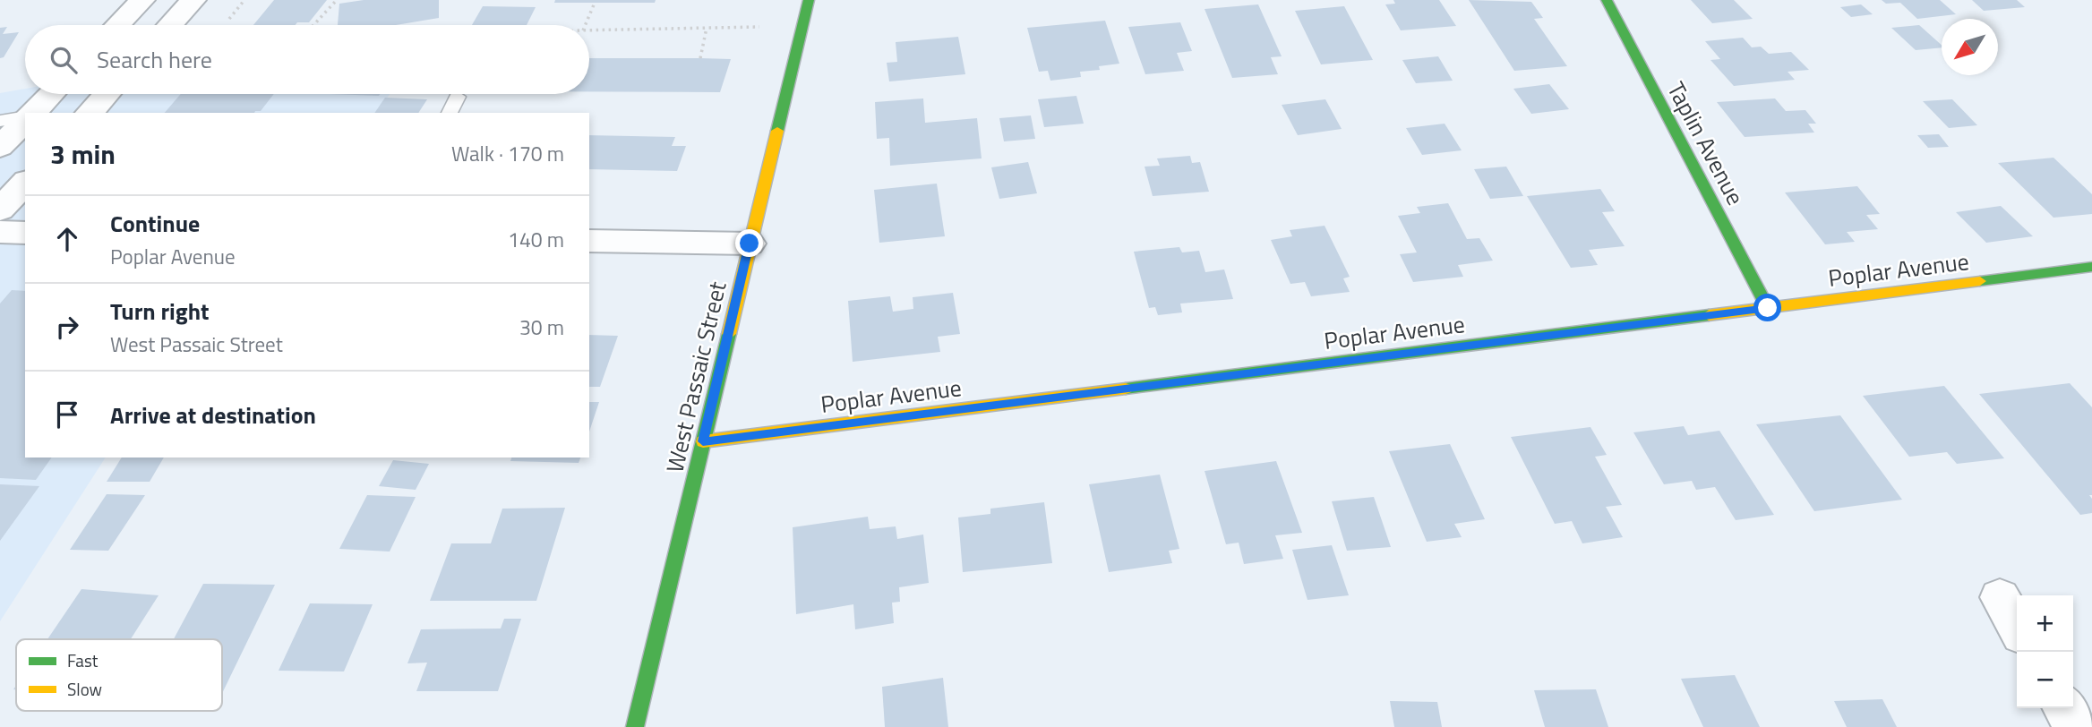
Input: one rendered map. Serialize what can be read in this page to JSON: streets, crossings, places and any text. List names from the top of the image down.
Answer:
{
  "streets": {
    "street": ["Taplin Avenue", "Poplar Avenue", "West Passaic Street"]
  },
  "crossings": [
    ["Taplin Avenue", "Poplar Avenue"],
    ["Poplar Avenue", "West Passaic Street"]
  ],
  "legend": ["Fast", "Slow"],
  "north": "bottom left",
  "page": {
    "search": "Search here",
    "heading": ["3 min", "Walk · 170 m"],
    "list": [
      ["Continue", "Poplar Avenue", "140 m"],
      ["Turn right", "West Passaic Street", "30 m"],
      "Arrive at destination"
    ],
    "map_buttons": ["+", "−"]
  }
}
